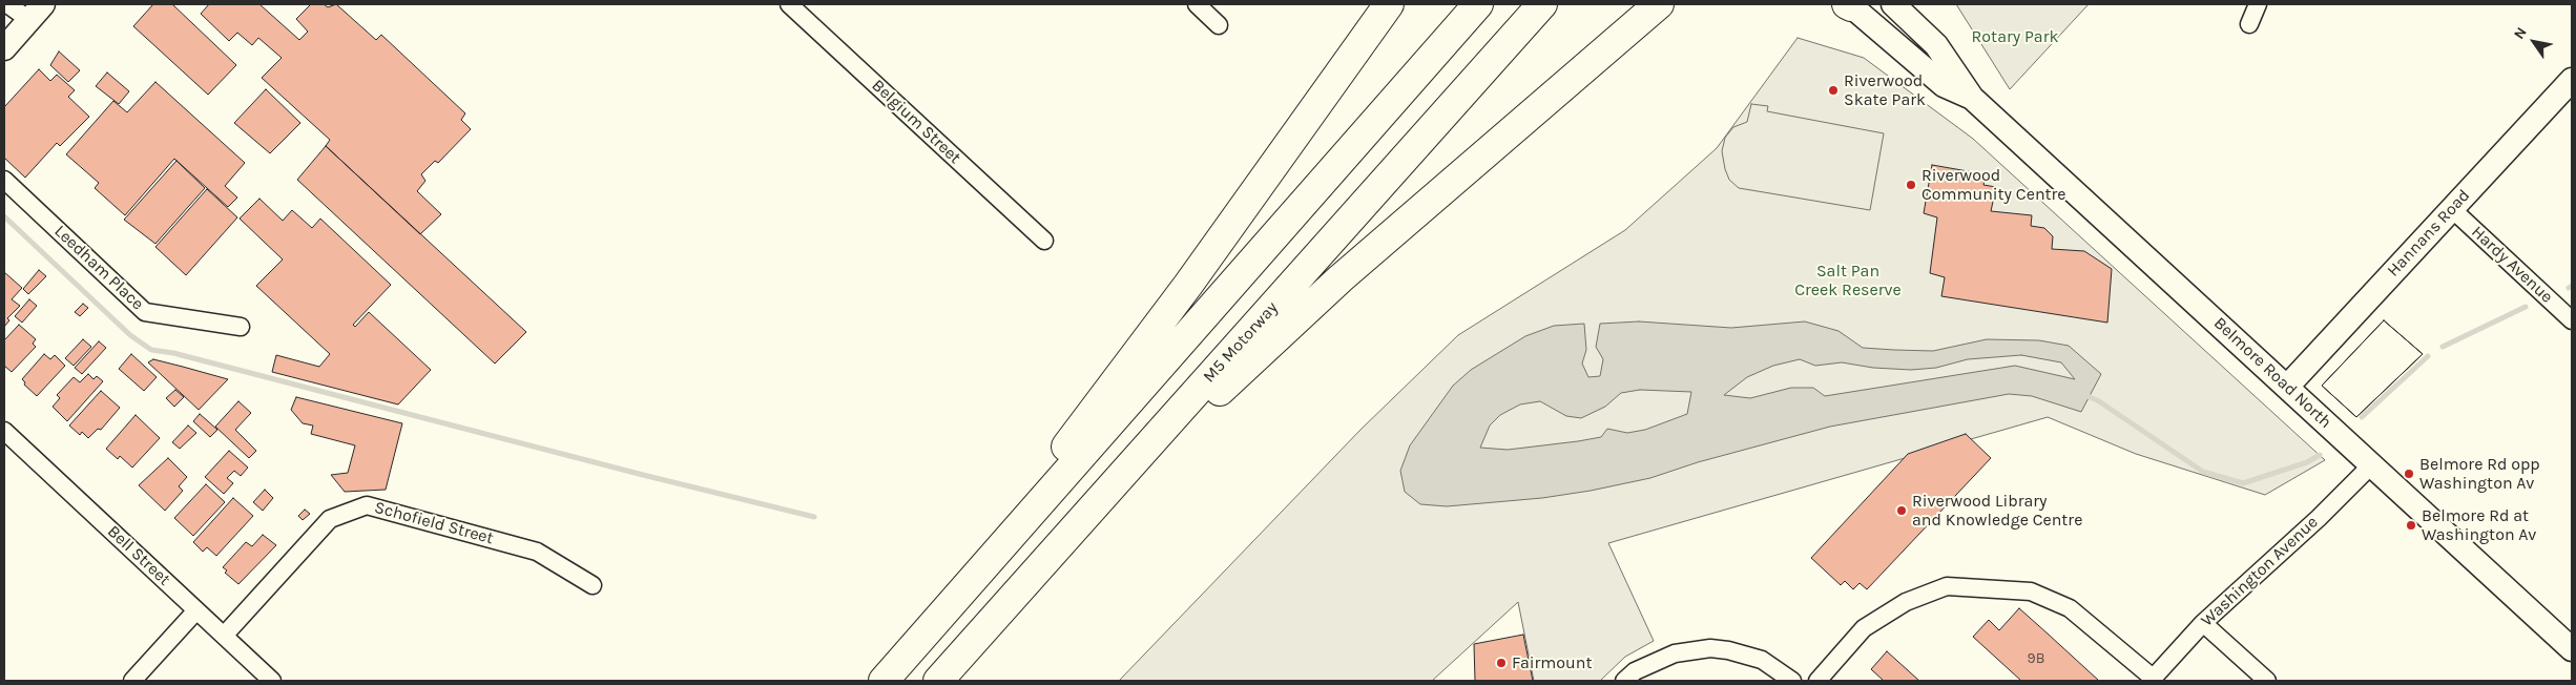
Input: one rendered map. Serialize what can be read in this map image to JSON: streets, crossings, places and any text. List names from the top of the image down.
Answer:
{
  "streets": {
    "highway": ["M5 Motorway"],
    "main road": ["Hannans Road", "Belmore Road North"],
    "street": [
      "Belgium Street",
      "Hardy Avenue",
      "Leedham Place",
      "Schofield Street",
      "Bell Street",
      "Washington Avenue"
    ]
  },
  "crossings": [
    ["Hannans Road", "Hardy Avenue"],
    ["Hannans Road", "Belmore Road North"],
    ["Belmore Road North", "Washington Avenue"],
    ["Schofield Street", "Bell Street"]
  ],
  "parks": ["Rotary Park", "Salt Pan Creek Reserve"],
  "places": [
    "Riverwood Skate Park",
    "Riverwood Community Centre",
    "Belmore Rd opp Washington Av",
    "Riverwood Library and Knowledge Centre",
    "Belmore Rd at Washington Av",
    "Fairmount"
  ],
  "house_numbers": ["9B"],
  "north": "top left"
}
